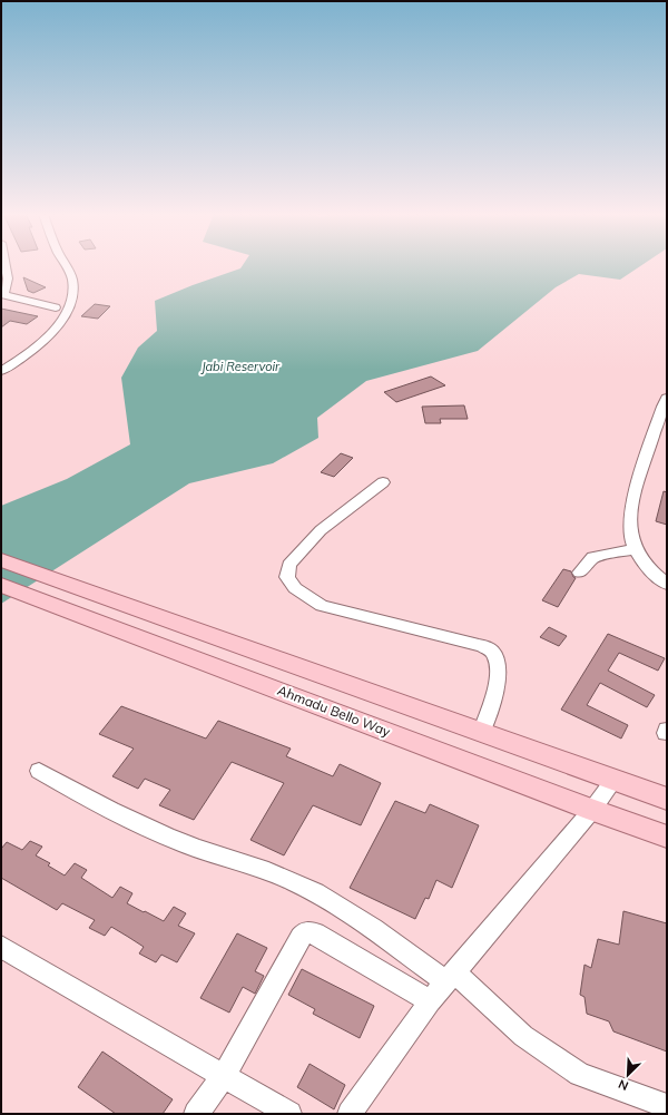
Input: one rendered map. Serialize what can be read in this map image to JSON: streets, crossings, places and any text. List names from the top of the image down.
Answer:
{
  "streets": {
    "main road": ["Ahmadu Bello Way"]
  },
  "water": ["Jabi Reservoir"],
  "north": "bottom left"
}
